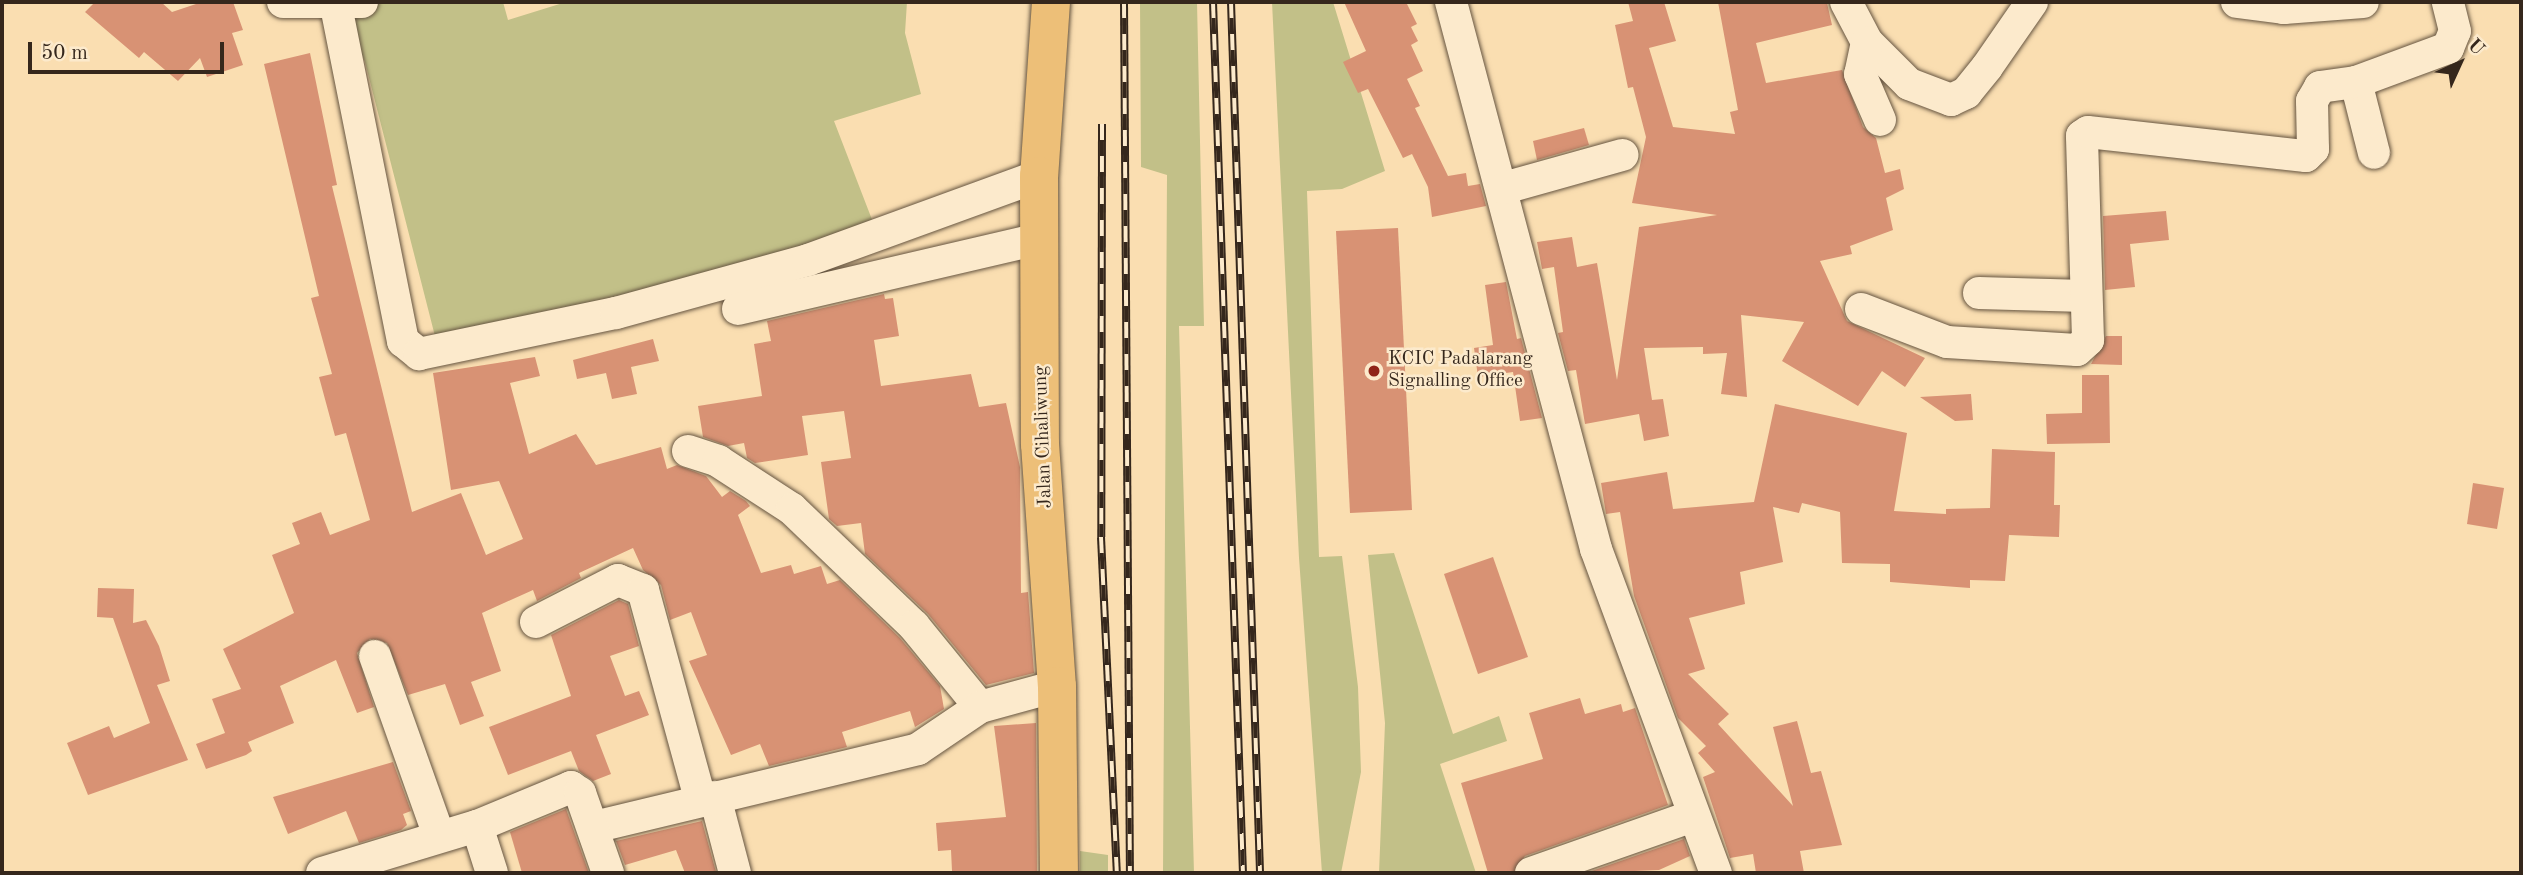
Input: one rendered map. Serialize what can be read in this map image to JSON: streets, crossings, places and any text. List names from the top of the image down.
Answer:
{
  "streets": {
    "highway": ["Jalan Cihaliwung"]
  },
  "places": ["KCIC Padalarang Signalling Office"],
  "scale_bar": "50 m",
  "north": "top right"
}
